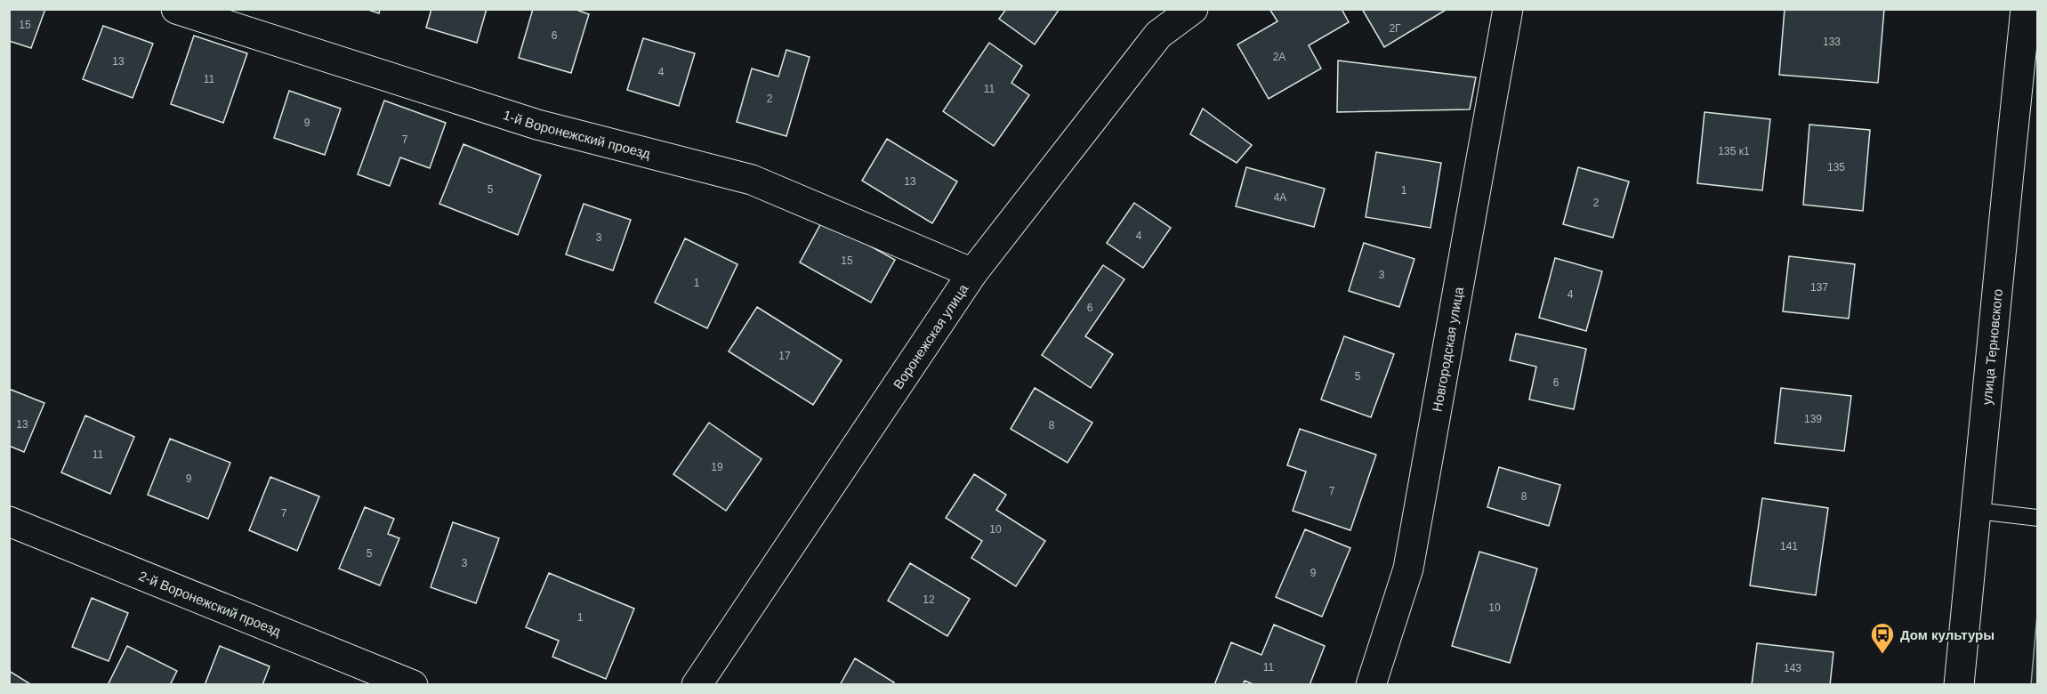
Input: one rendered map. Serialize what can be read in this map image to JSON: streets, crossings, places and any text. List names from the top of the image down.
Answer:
{
  "streets": {
    "street": [
      "1-й Воронежский проезд",
      "Воронежская улица",
      "улица Терновского",
      "Новгородская улица",
      "2-й Воронежский проезд"
    ]
  },
  "crossings": [
    ["1-й Воронежский проезд", "Воронежская улица"]
  ],
  "places": {
    "bus stop": ["Дом культуры"]
  },
  "house_numbers": [
    "15",
    "2Г",
    "6",
    "133",
    "2А",
    "13",
    "4",
    "11",
    "11",
    "2",
    "9",
    "7",
    "135 к1",
    "135",
    "13",
    "5",
    "1",
    "4А",
    "2",
    "4",
    "3",
    "15",
    "3",
    "1",
    "137",
    "4",
    "6",
    "17",
    "5",
    "6",
    "139",
    "13",
    "8",
    "11",
    "19",
    "9",
    "7",
    "8",
    "7",
    "10",
    "141",
    "5",
    "3",
    "9",
    "12",
    "10",
    "1",
    "11",
    "143"
  ]
}
